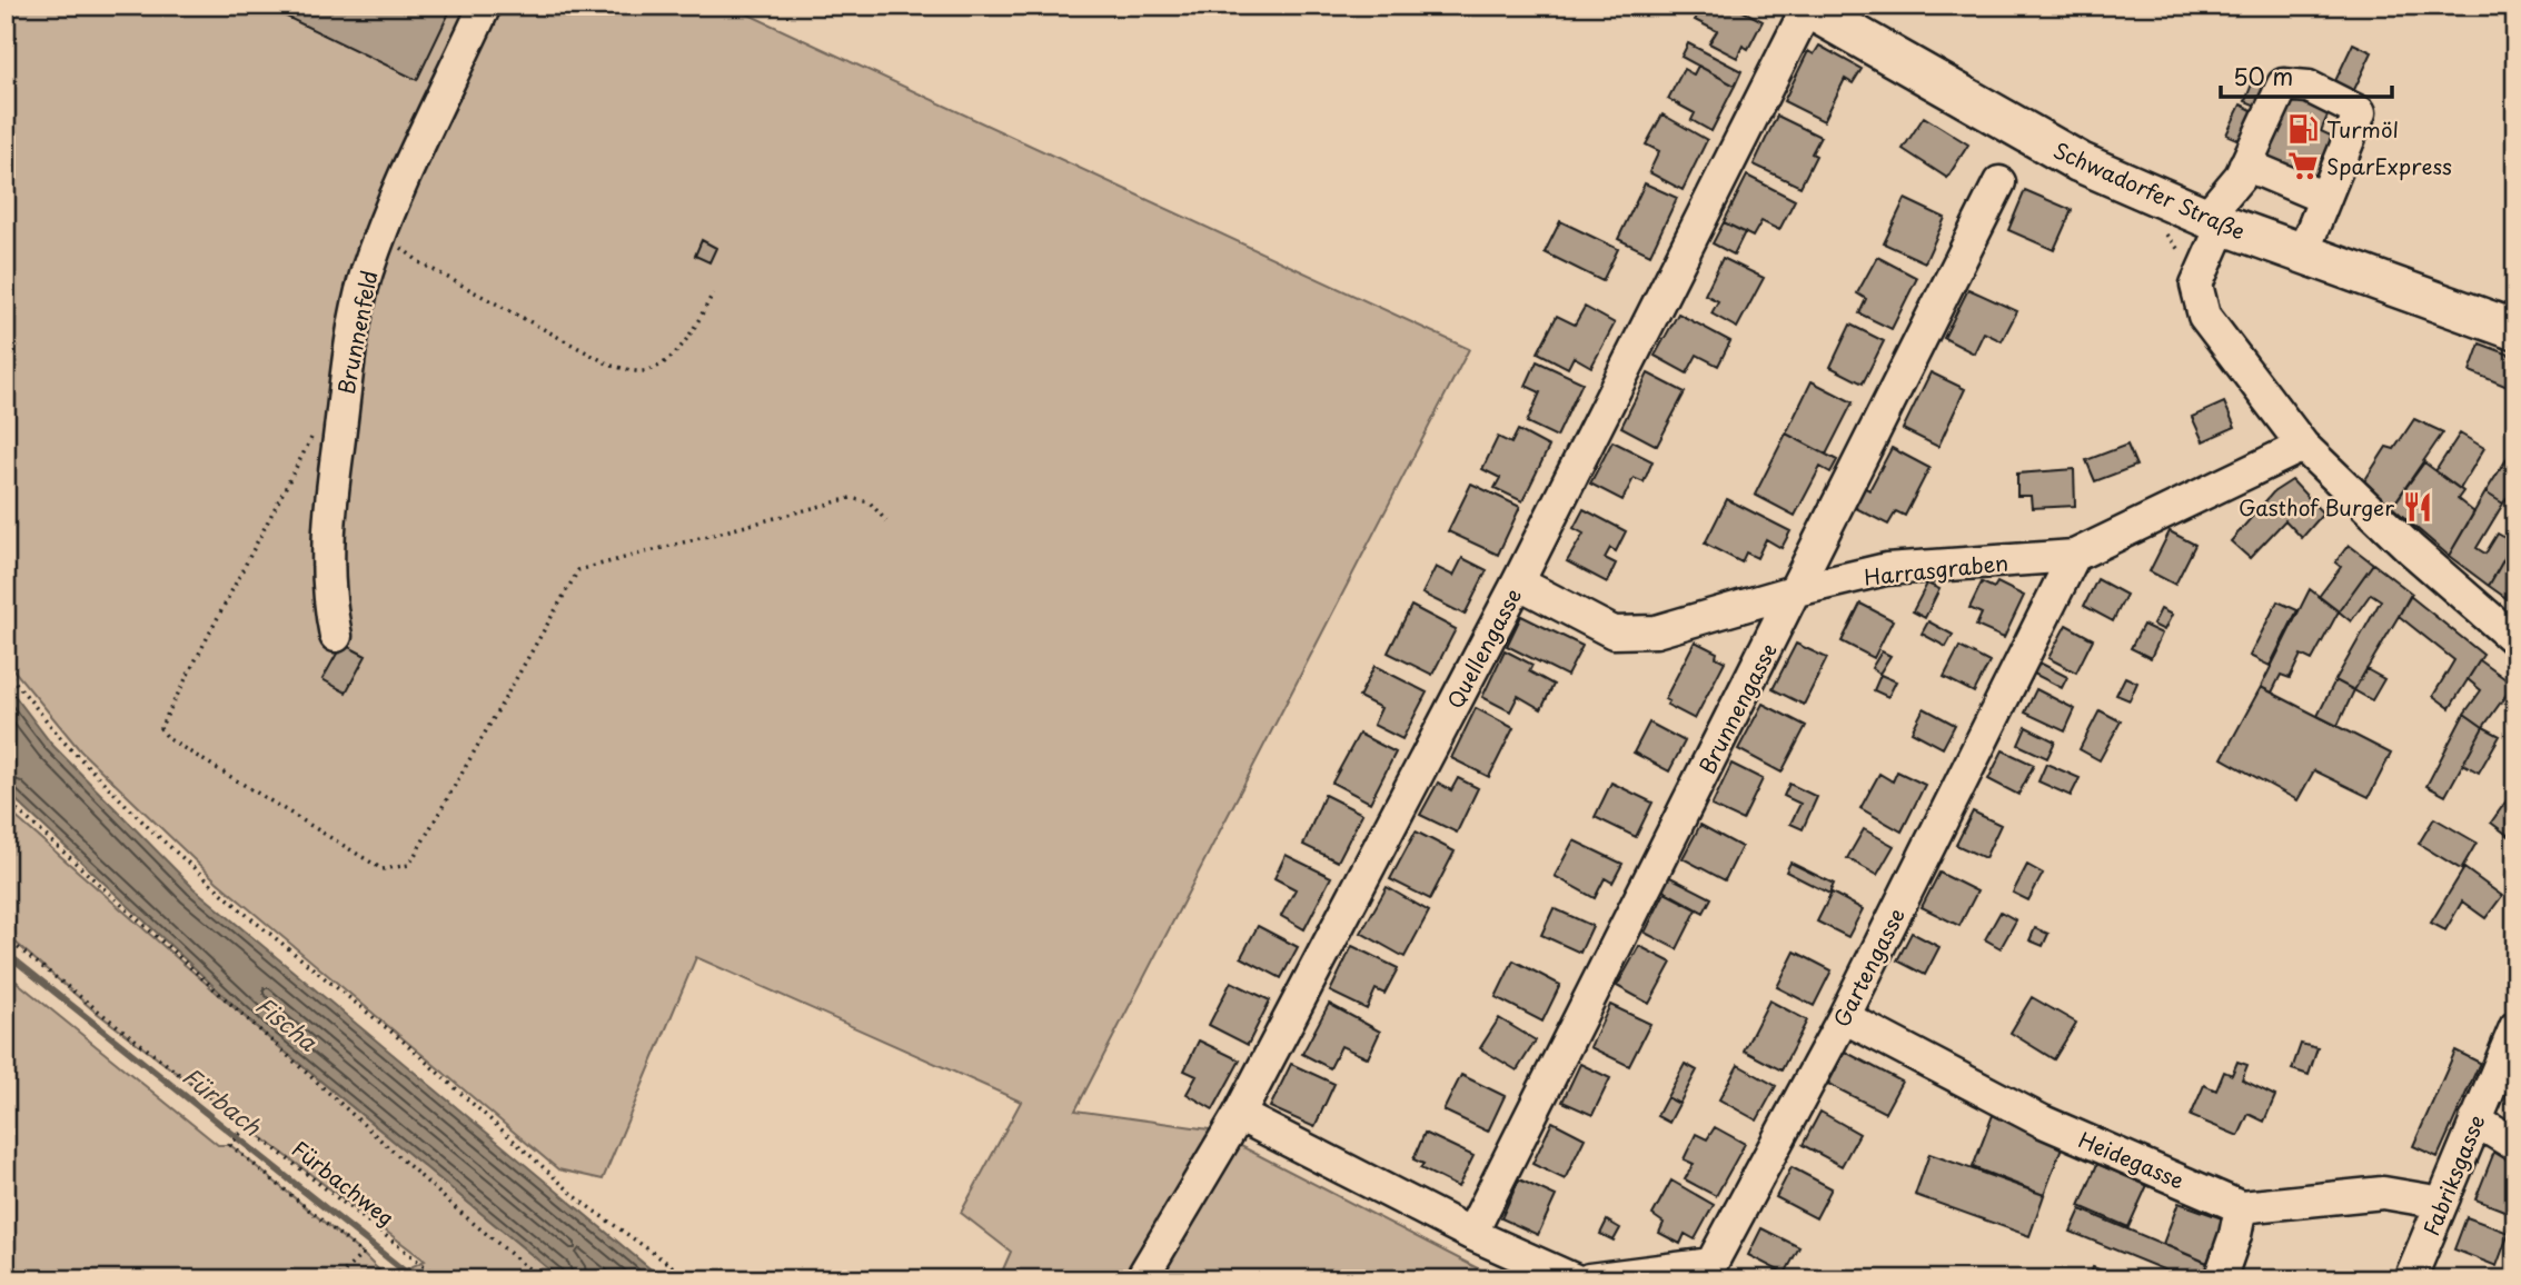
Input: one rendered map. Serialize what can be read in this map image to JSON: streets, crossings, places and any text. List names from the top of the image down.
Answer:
{
  "streets": {
    "main road": ["Schwadorfer Straße"],
    "street": [
      "Brunnenfeld",
      "Harrasgraben",
      "Quellengasse",
      "Brunnengasse",
      "Gartengasse",
      "Heidegasse",
      "Fabriksgasse"
    ],
    "path": ["Fürbachweg"]
  },
  "crossings": [
    ["Schwadorfer Straße", "Quellengasse"],
    ["Harrasgraben", "Quellengasse"],
    ["Harrasgraben", "Brunnengasse"],
    ["Harrasgraben", "Gartengasse"],
    ["Gartengasse", "Heidegasse"],
    ["Heidegasse", "Fabriksgasse"]
  ],
  "water": ["Fischa", "Fürbach"],
  "places": {
    "fuel station": ["Turmöl"],
    "supermarket": ["SparExpress"],
    "restaurant": ["Gasthof Burger"]
  },
  "scale_bar": "50 m"
}
